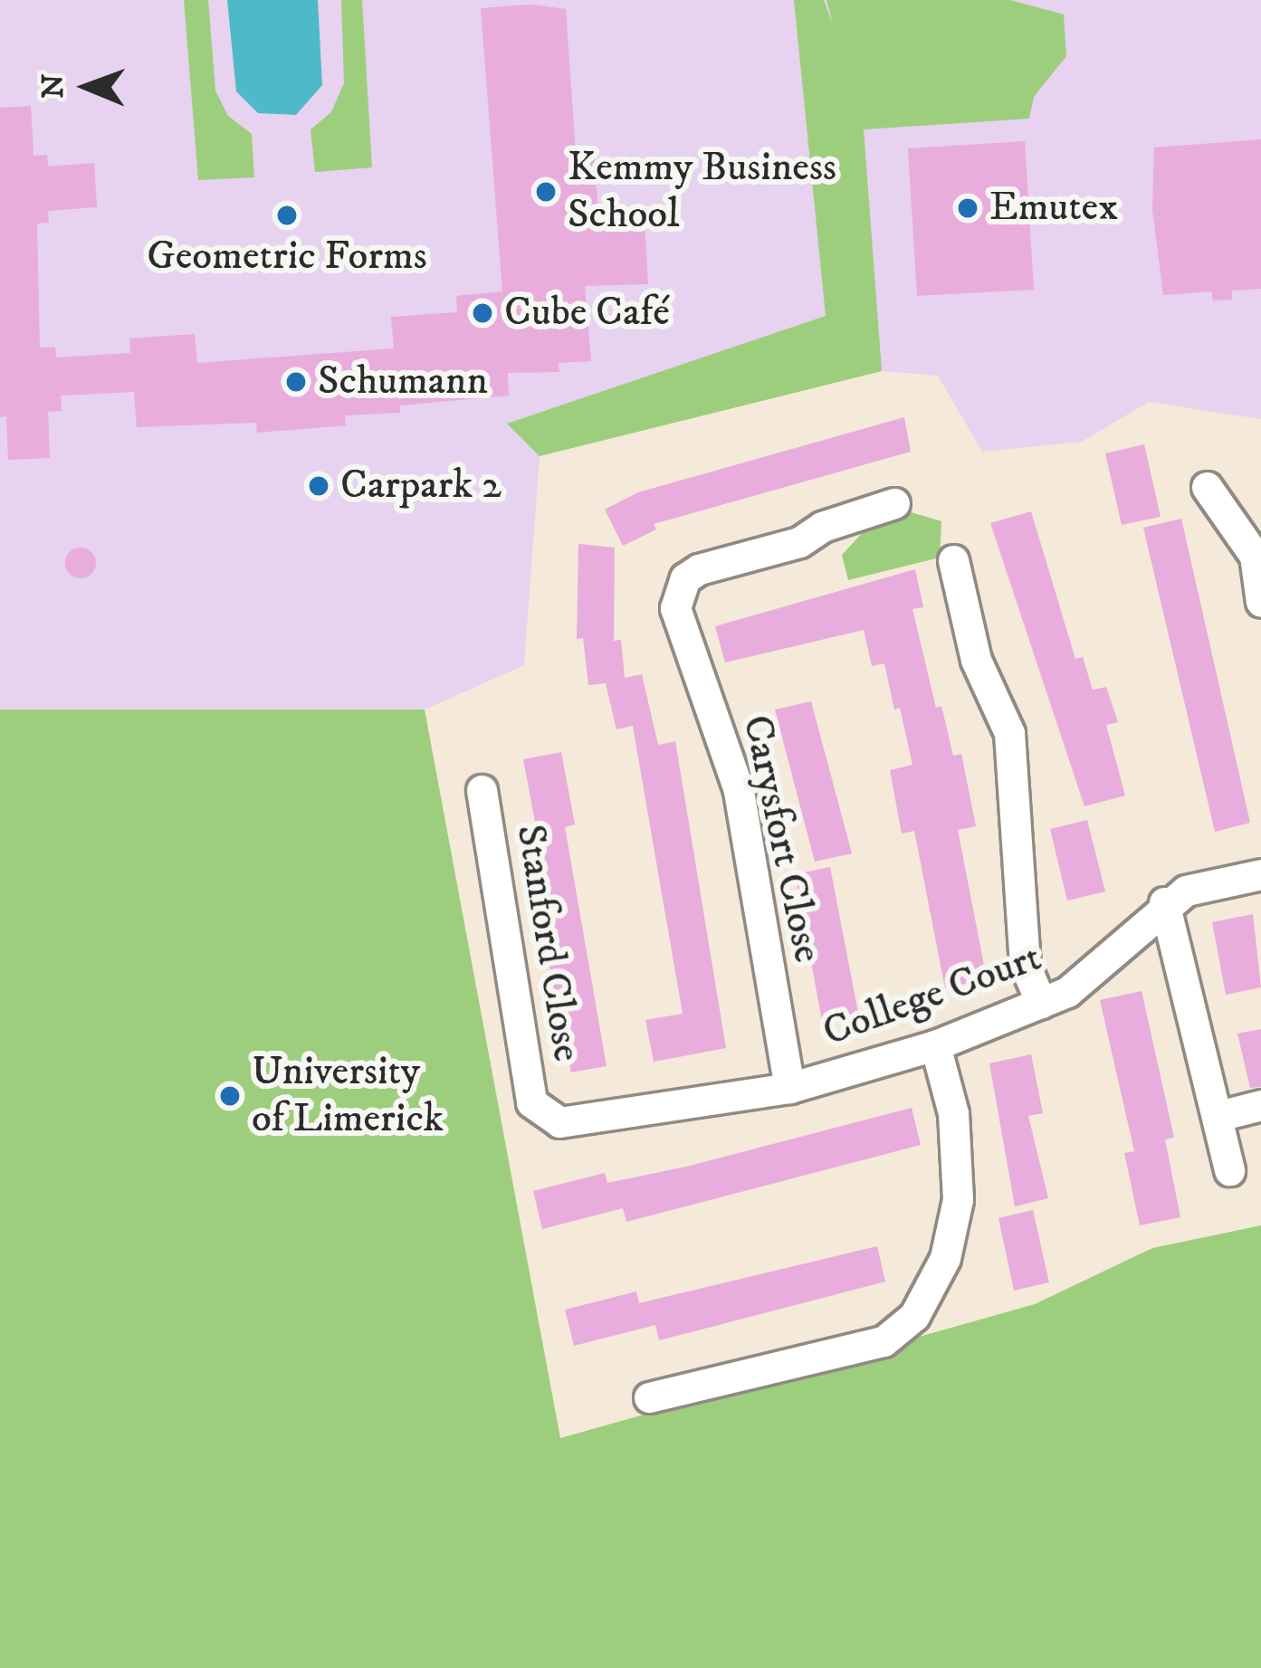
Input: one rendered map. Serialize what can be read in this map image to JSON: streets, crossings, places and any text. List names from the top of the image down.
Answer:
{
  "streets": {
    "street": ["Carysfort Close", "Stanford Close", "College Court"]
  },
  "crossings": [
    ["Carysfort Close", "Stanford Close"],
    ["Carysfort Close", "College Court"],
    ["Stanford Close", "College Court"]
  ],
  "places": [
    "Kemmy Business School",
    "Emutex",
    "Geometric Forms",
    "Cube Café",
    "Schumann",
    "Carpark 2",
    "University of Limerick"
  ],
  "north": "left"
}
